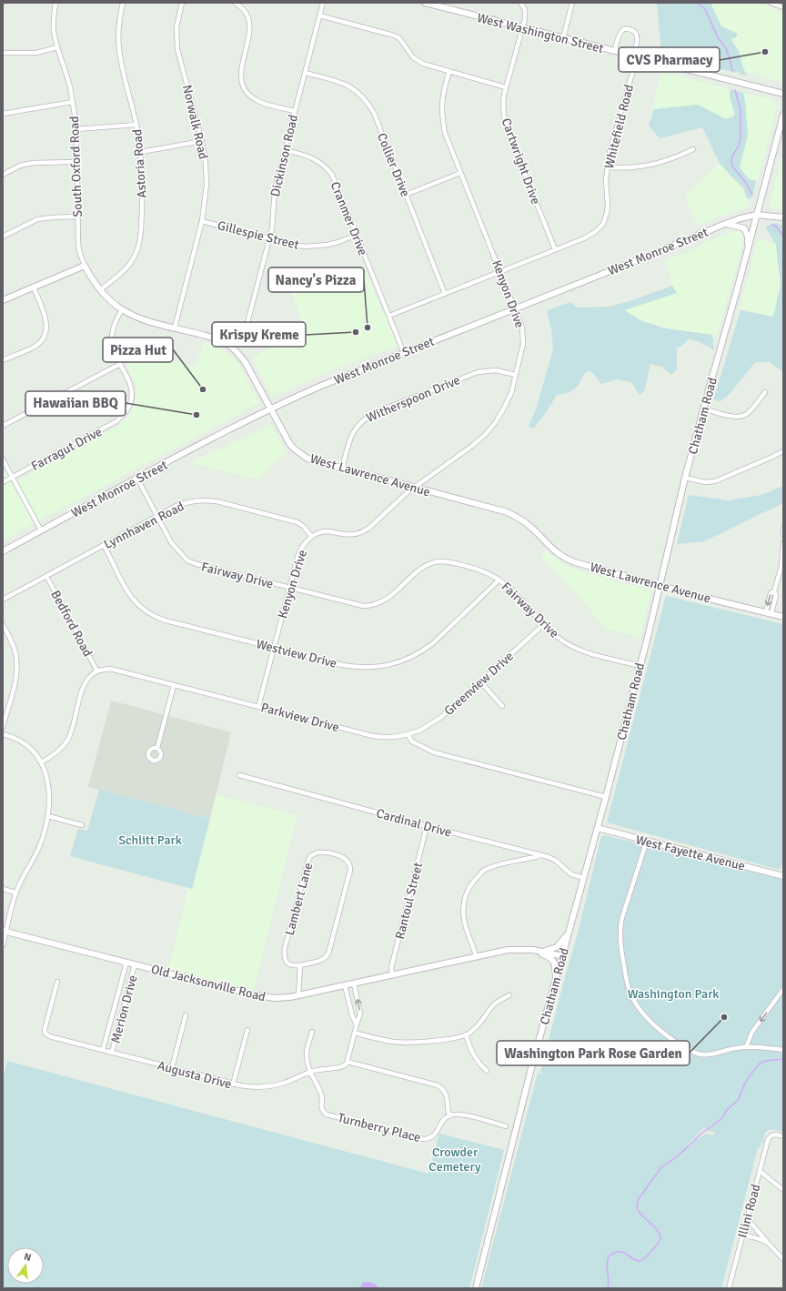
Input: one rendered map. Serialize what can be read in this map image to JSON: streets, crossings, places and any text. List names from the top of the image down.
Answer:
{
  "streets": {
    "street": [
      "West Washington Street",
      "Norwalk Road",
      "Whitefield Road",
      "Dickinson Road",
      "Cartwright Drive",
      "Astoria Road",
      "Collier Drive",
      "South Oxford Road",
      "Cranmer Drive",
      "Gillespie Street",
      "West Monroe Street",
      "Kenyon Drive",
      "Witherspoon Drive",
      "Chatham Road",
      "Farragut Drive",
      "West Lawrence Avenue",
      "Lynnhaven Road",
      "Fairway Drive",
      "Bedford Road",
      "Westview Drive",
      "Greenview Drive",
      "Parkview Drive",
      "Cardinal Drive",
      "West Fayette Avenue",
      "Lambert Lane",
      "Rantoul Street",
      "Old Jacksonville Road",
      "Merion Drive",
      "Augusta Drive",
      "Turnberry Place",
      "Illini Road"
    ]
  },
  "crossings": [
    ["West Washington Street", "Whitefield Road"],
    ["West Washington Street", "Cartwright Drive"],
    ["Norwalk Road", "Gillespie Street"],
    ["Norwalk Road", "West Lawrence Avenue"],
    ["Whitefield Road", "Cartwright Drive"],
    ["Whitefield Road", "Collier Drive"],
    ["Whitefield Road", "Cranmer Drive"],
    ["Whitefield Road", "Kenyon Drive"],
    ["Dickinson Road", "Collier Drive"],
    ["Dickinson Road", "Cranmer Drive"],
    ["Dickinson Road", "Gillespie Street"],
    ["Dickinson Road", "West Lawrence Avenue"],
    ["Astoria Road", "West Lawrence Avenue"],
    ["South Oxford Road", "West Lawrence Avenue"],
    ["Cranmer Drive", "Gillespie Street"],
    ["Cranmer Drive", "West Monroe Street"],
    ["West Monroe Street", "Kenyon Drive"],
    ["West Monroe Street", "Chatham Road"],
    ["West Monroe Street", "West Lawrence Avenue"],
    ["West Monroe Street", "Fairway Drive"],
    ["Kenyon Drive", "Witherspoon Drive"],
    ["Kenyon Drive", "West Lawrence Avenue"],
    ["Kenyon Drive", "Lynnhaven Road"],
    ["Kenyon Drive", "Fairway Drive"],
    ["Kenyon Drive", "Westview Drive"],
    ["Kenyon Drive", "Parkview Drive"],
    ["Witherspoon Drive", "West Lawrence Avenue"],
    ["Chatham Road", "West Lawrence Avenue"],
    ["Chatham Road", "Fairway Drive"],
    ["Chatham Road", "Cardinal Drive"],
    ["Chatham Road", "West Fayette Avenue"],
    ["Chatham Road", "Old Jacksonville Road"],
    ["Farragut Drive", "West Lawrence Avenue"],
    ["Lynnhaven Road", "Fairway Drive"],
    ["Lynnhaven Road", "Bedford Road"],
    ["Lynnhaven Road", "Westview Drive"],
    ["Fairway Drive", "Westview Drive"],
    ["Fairway Drive", "Greenview Drive"],
    ["Bedford Road", "Parkview Drive"],
    ["Greenview Drive", "Parkview Drive"],
    ["Cardinal Drive", "Rantoul Street"],
    ["Cardinal Drive", "Old Jacksonville Road"],
    ["Rantoul Street", "Old Jacksonville Road"],
    ["Old Jacksonville Road", "Merion Drive"],
    ["Merion Drive", "Augusta Drive"],
    ["Augusta Drive", "Turnberry Place"]
  ],
  "parks": ["Schlitt Park", "Washington Park", "Crowder Cemetery"],
  "places": [
    "CVS Pharmacy",
    "Nancy's Pizza",
    "Krispy Kreme",
    "Pizza Hut",
    "Hawaiian BBQ",
    "Washington Park Rose Garden"
  ],
  "north": "top"
}
